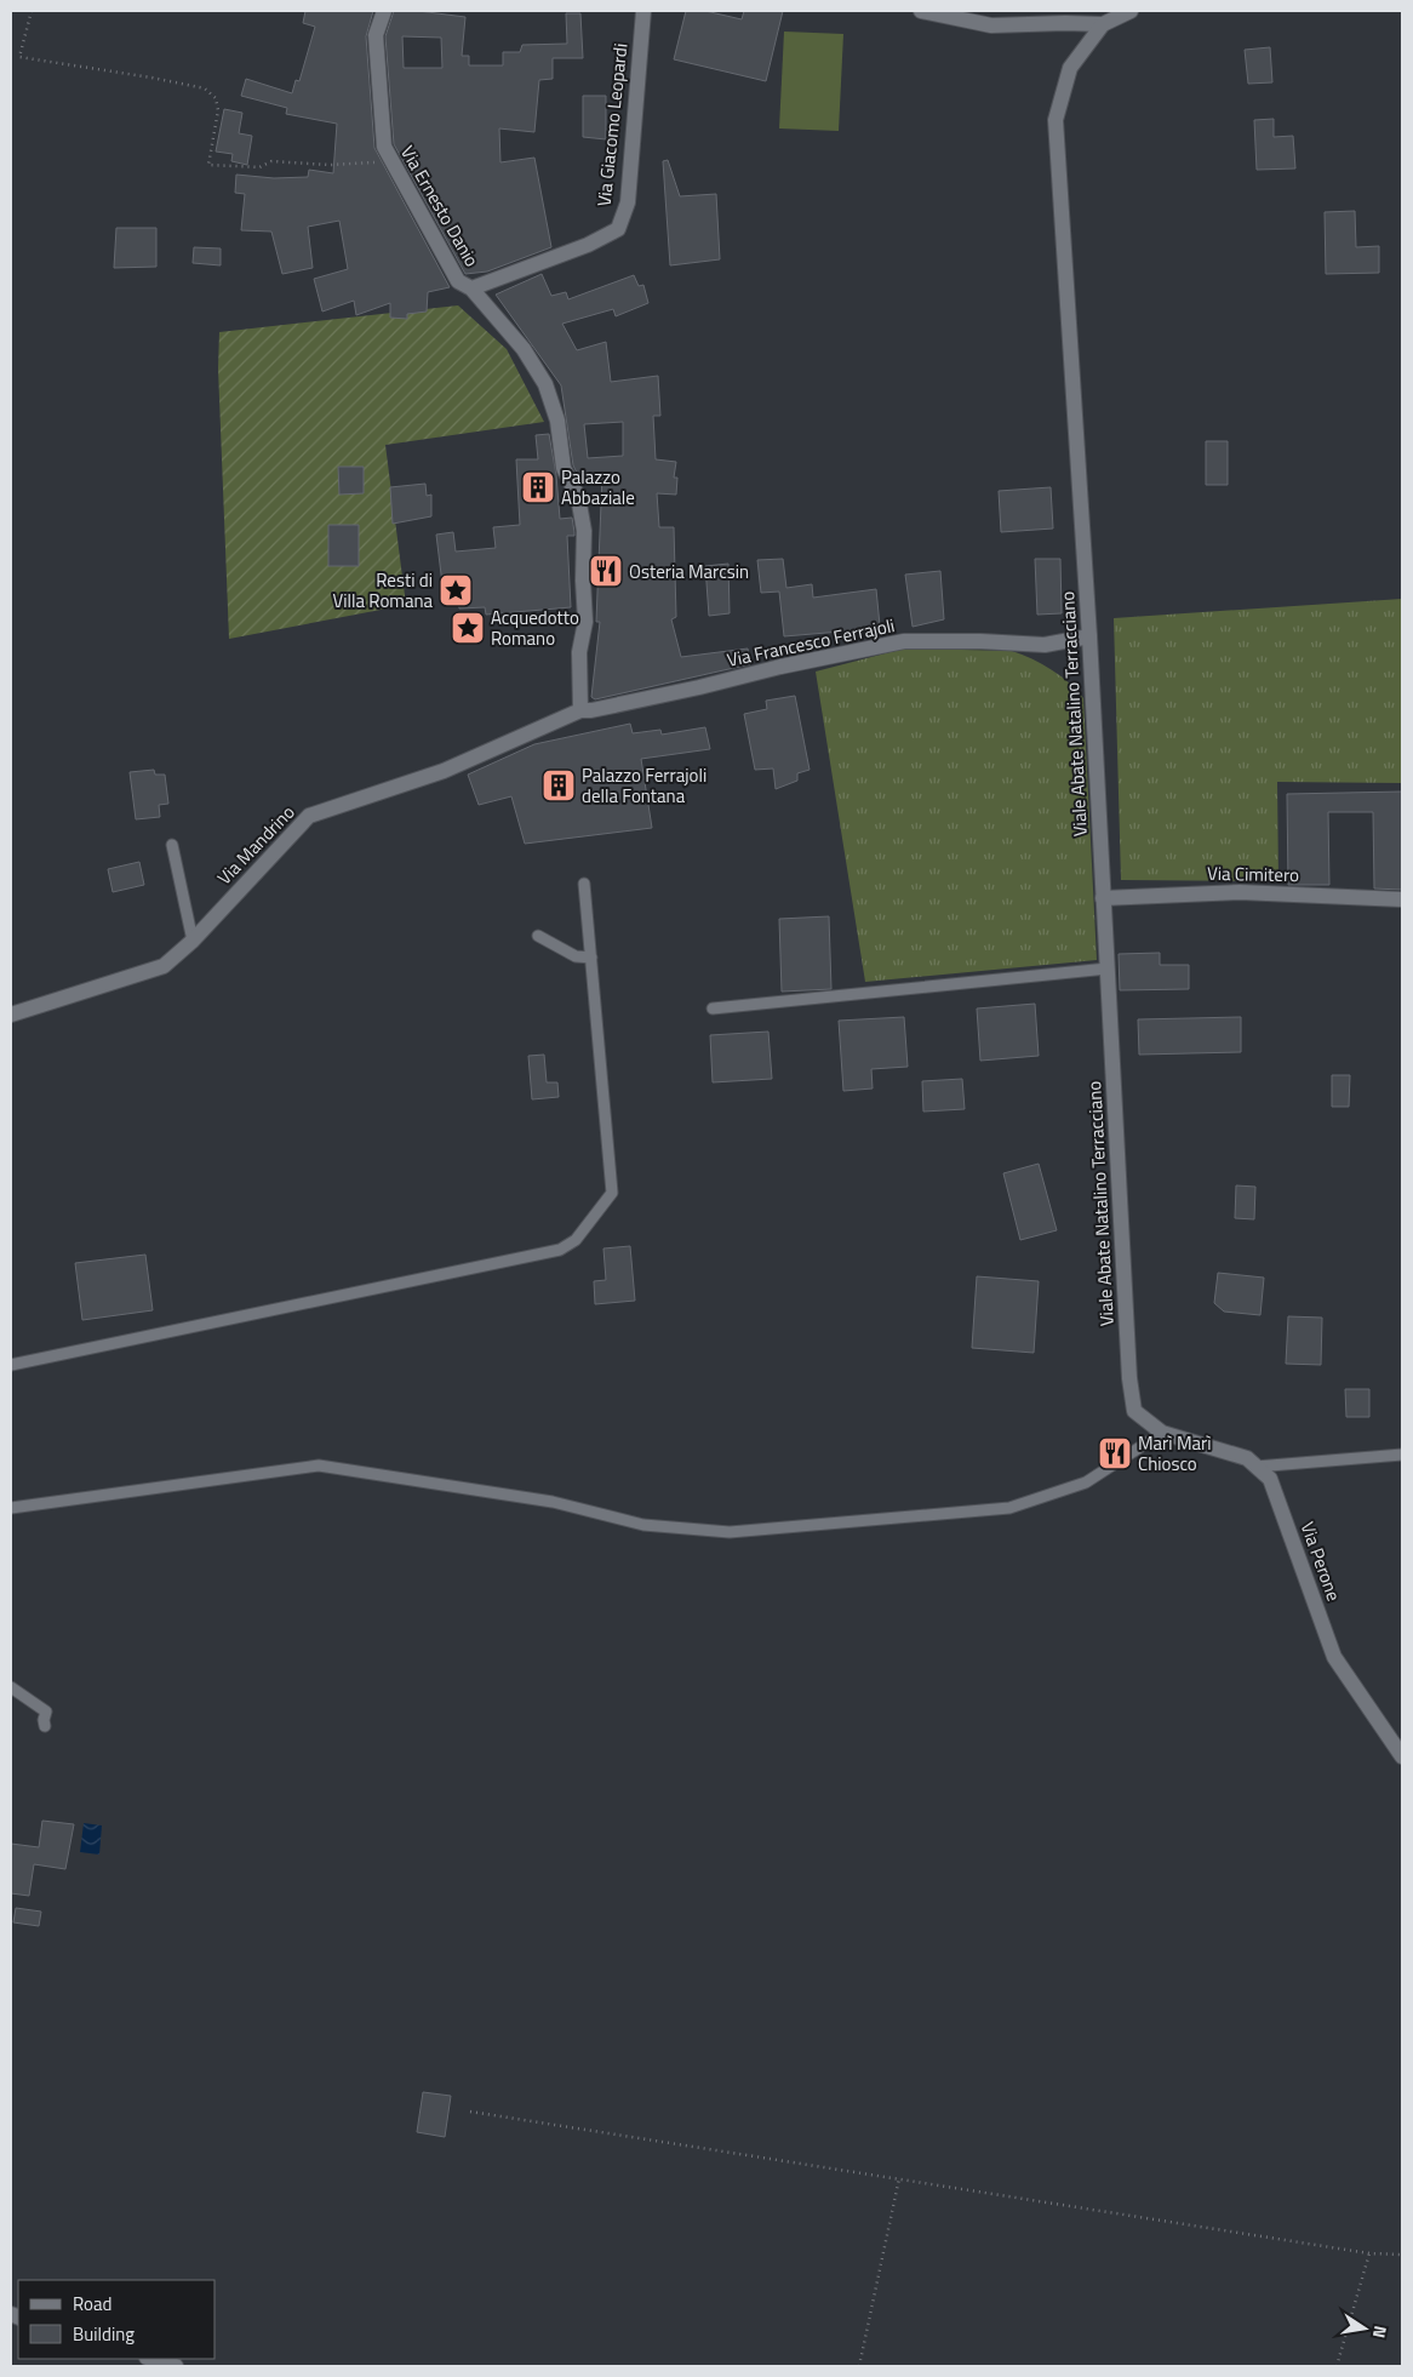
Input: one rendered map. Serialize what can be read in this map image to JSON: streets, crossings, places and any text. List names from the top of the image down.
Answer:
{
  "streets": {
    "street": [
      "Via Giacomo Leopardi",
      "Via Ernesto Danio",
      "Via Francesco Ferrajoli",
      "Viale Abate Natalino Terracciano",
      "Via Mandrino",
      "Via Cimitero",
      "Via Perone"
    ]
  },
  "crossings": [
    ["Via Giacomo Leopardi", "Via Ernesto Danio"],
    ["Via Ernesto Danio", "Via Francesco Ferrajoli"],
    ["Via Ernesto Danio", "Via Mandrino"],
    ["Via Francesco Ferrajoli", "Viale Abate Natalino Terracciano"],
    ["Via Francesco Ferrajoli", "Via Mandrino"],
    ["Viale Abate Natalino Terracciano", "Via Cimitero"],
    ["Viale Abate Natalino Terracciano", "Via Perone"]
  ],
  "places": {
    "building": ["Palazzo Abbaziale", "Palazzo Ferrajoli della Fontana"],
    "restaurant": ["Osteria Marcsin", "Marì Marì Chiosco"],
    "place": ["Resti di Villa Romana", "Acquedotto Romano"]
  },
  "legend": ["Road", "Building"],
  "north": "right"
}
